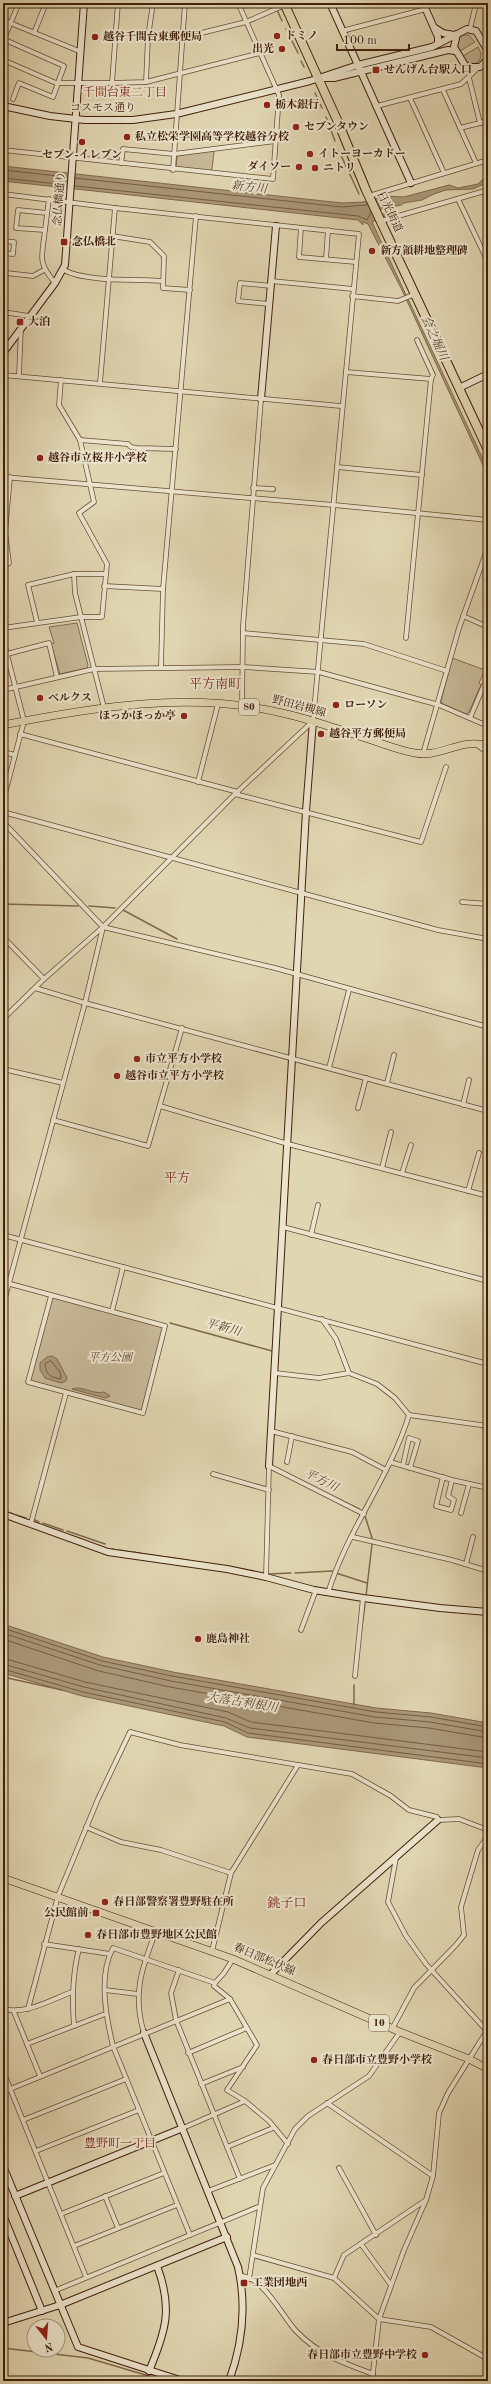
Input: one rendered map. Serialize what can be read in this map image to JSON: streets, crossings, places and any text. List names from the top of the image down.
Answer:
{
  "streets": {
    "highway": ["日光街道"],
    "main road": [
      "80",
      "野田岩槻線",
      "春日部松伏線",
      "10"
    ],
    "street": ["コスモス通り", "念仏橋通り"]
  },
  "crossings": [
    ["コスモス通り", "念仏橋通り"],
    ["コスモス通り", "日光街道"]
  ],
  "districts": [
    "千間台東二丁目",
    "平方南町",
    "平方",
    "銚子口",
    "豊野町一丁目"
  ],
  "water": [
    "新方川",
    "会之堀川",
    "平新川",
    "平方川",
    "大落古利根川"
  ],
  "parks": ["平方公園"],
  "places": {
    "other": [
      "ドミノ",
      "越谷千間台東郵便局",
      "出光",
      "栃木銀行",
      "セブンタウン",
      "私立松栄学園高等学校越谷分校",
      "セブン-イレブン",
      "イトーヨーカドー",
      "ダイソー",
      "ニトリ",
      "新方領耕地整理碑",
      "越谷市立桜井小学校",
      "ベルクス",
      "ローソン",
      "ほっかほっか亭",
      "越谷平方郵便局",
      "市立平方小学校",
      "越谷市立平方小学校",
      "鹿島神社",
      "春日部警察署豊野駐在所",
      "春日部市豊野地区公民館",
      "春日部市立豊野小学校",
      "春日部市立豊野中学校"
    ],
    "transit": [
      "せんげん台駅入口",
      "念仏橋北",
      "大泊",
      "公民館前",
      "工業団地西"
    ]
  },
  "scale_bar": "100 m",
  "north": "bottom"
}
